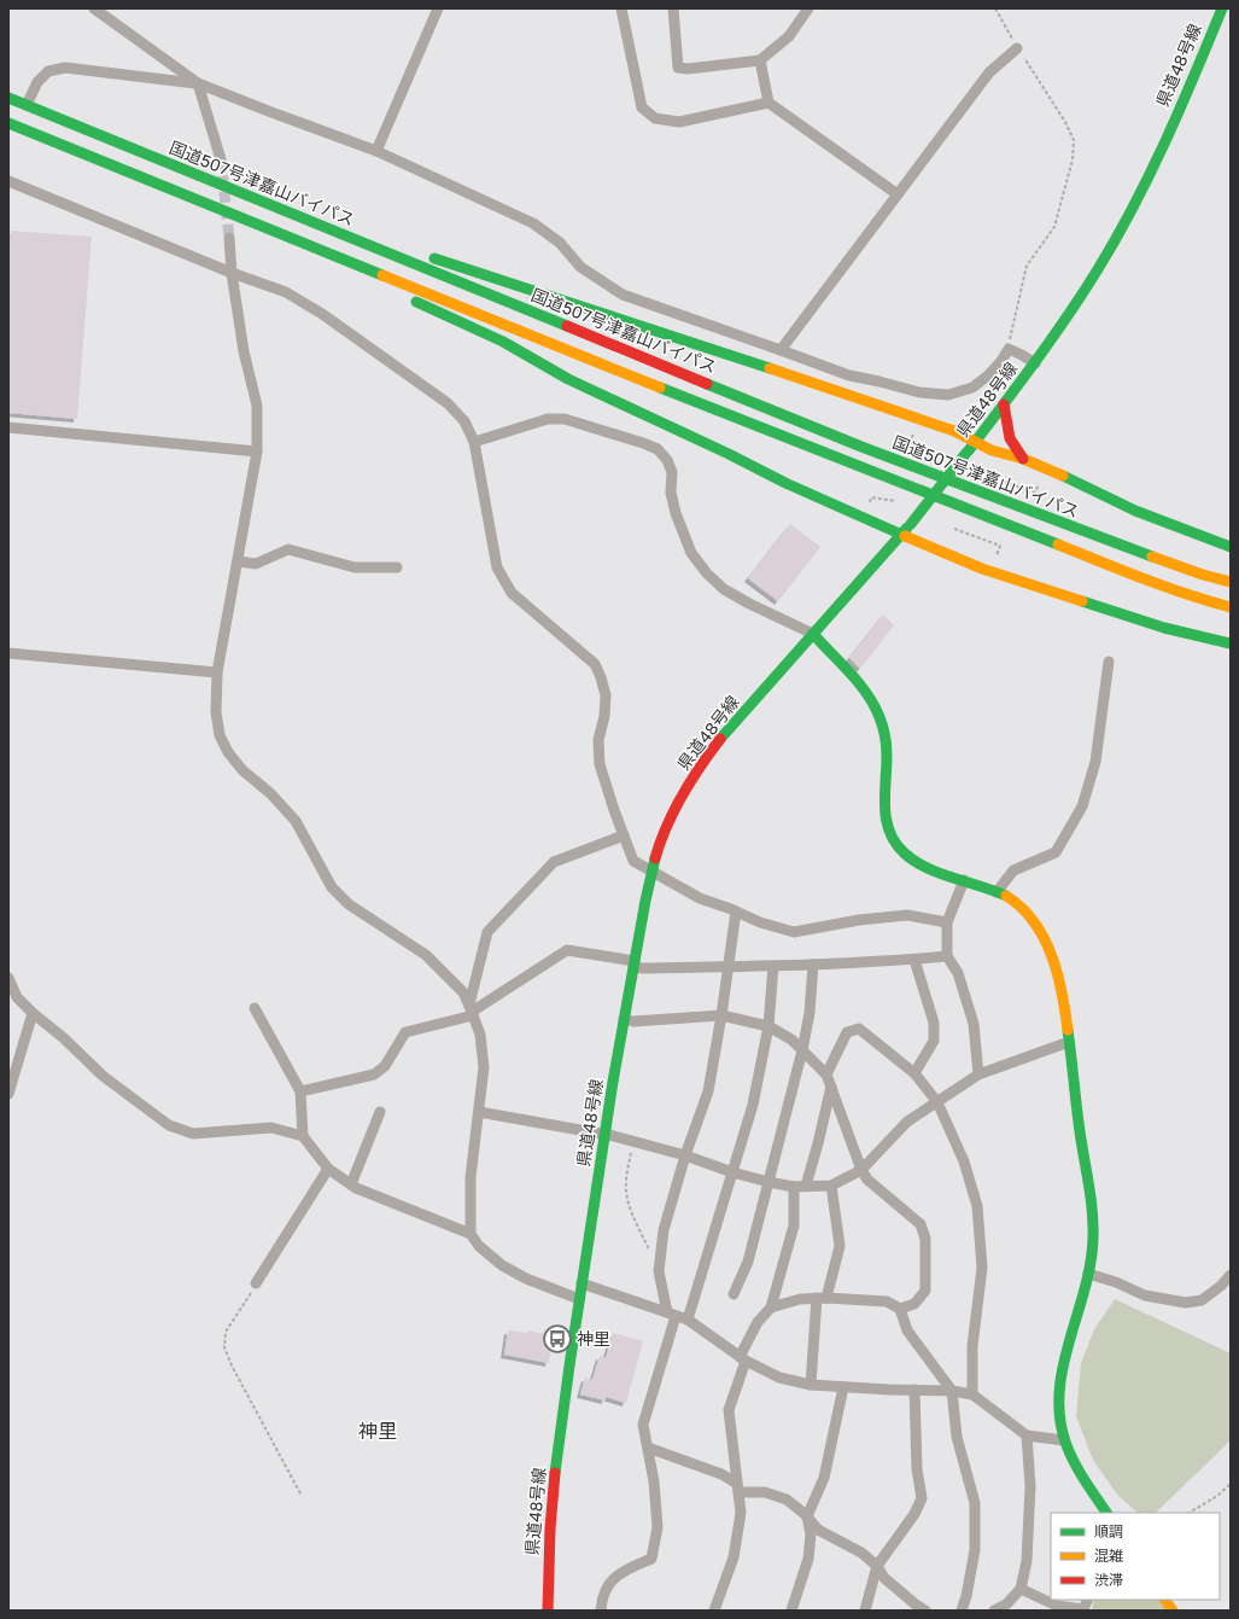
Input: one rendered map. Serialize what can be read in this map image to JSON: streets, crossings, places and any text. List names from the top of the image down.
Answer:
{
  "streets": {
    "main road": ["県道48号線", "国道507号津嘉山バイパス"]
  },
  "districts": ["神里"],
  "places": {
    "bus stop": ["神里"]
  },
  "legend": ["順調", "混雑", "渋滞"]
}
